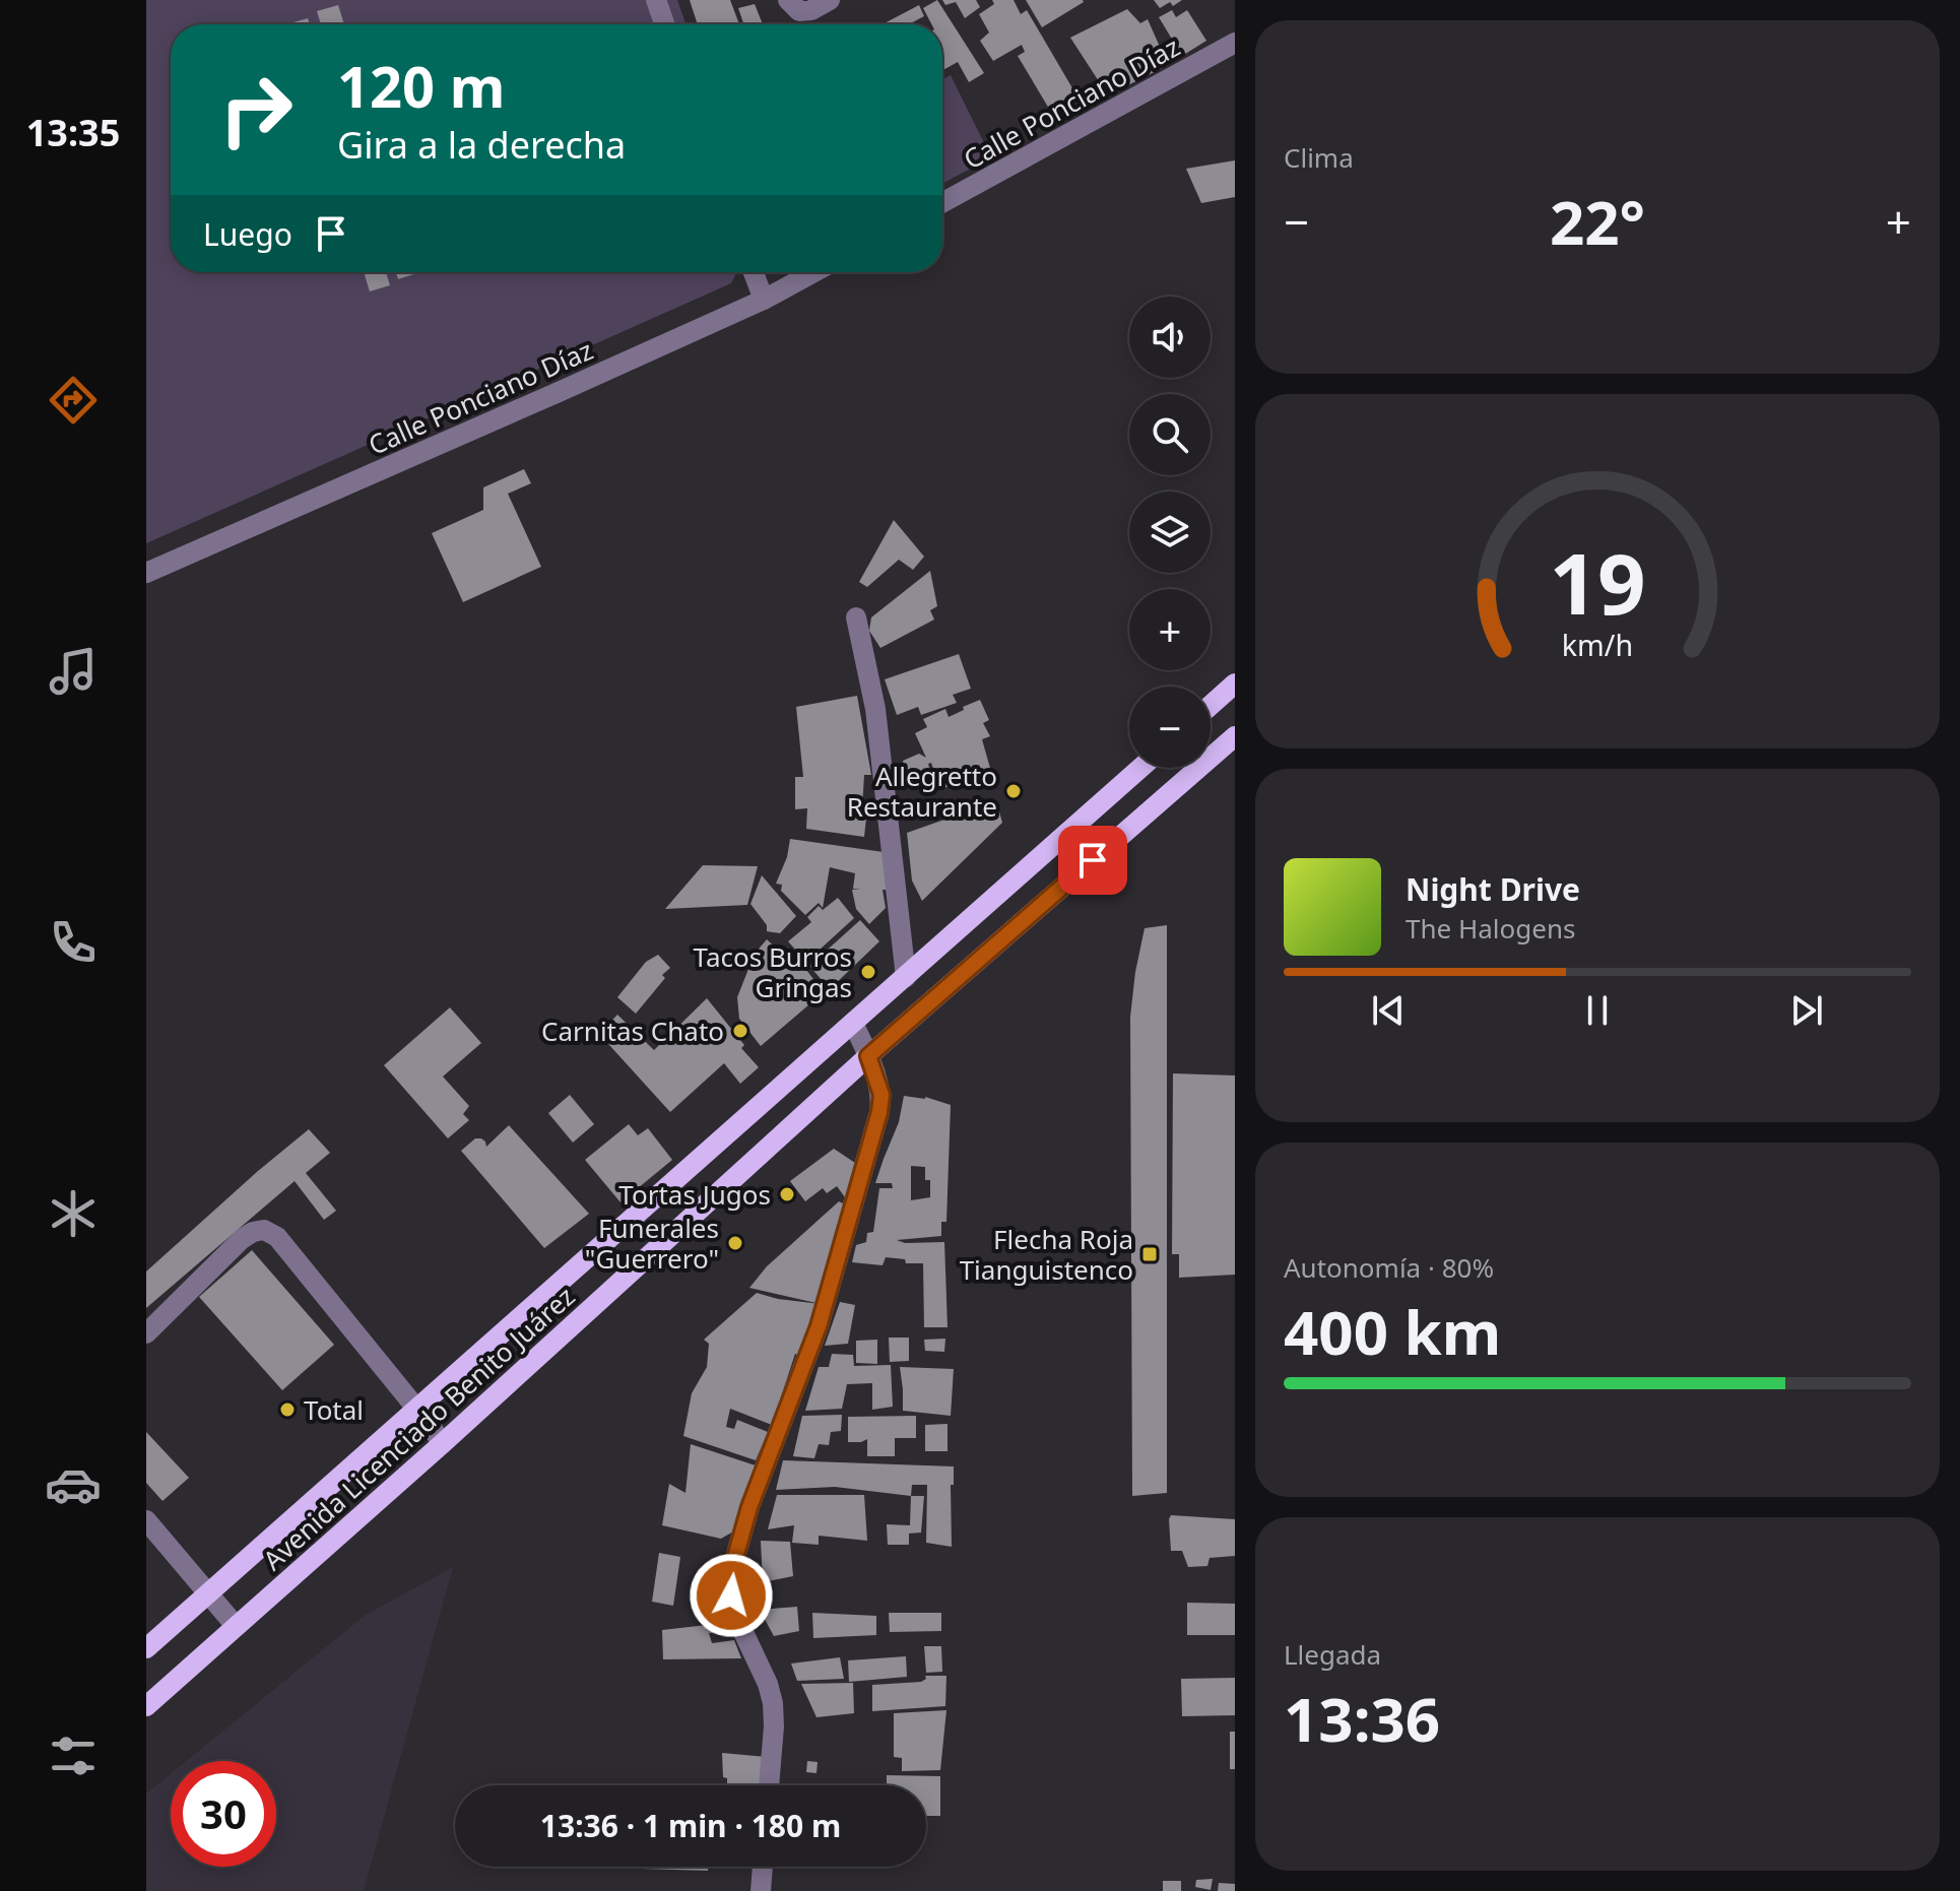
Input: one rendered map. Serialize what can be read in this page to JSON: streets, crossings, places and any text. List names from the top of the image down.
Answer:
{
  "streets": {
    "main road": ["Avenida Licenciado Benito Juárez"],
    "street": ["Calle Ponciano Díaz"]
  },
  "places": {
    "other": [
      "Allegretto Restaurante",
      "Tacos Burros Gringas",
      "Carnitas Chato",
      "Tortas Jugos",
      "Funerales \"Guerrero\"",
      "Total"
    ],
    "transit": ["Flecha Roja Tianguistenco"]
  },
  "page": {
    "tabs": "13:35",
    "tile": [
      "Clima",
      ["Autonomía · 80%", "400 km"],
      ["Llegada", "13:36"]
    ],
    "turn": ["120 m", "Gira a la derecha"],
    "heat": ["−", "22°", "+"],
    "then": "Luego",
    "map_buttons": ["+", "−"],
    "song": ["Night Drive", "The Halogens"],
    "limit": "30",
    "trip": "13:36 · 1 min · 180 m",
    "gauge": ["19", "km/h"]
  }
}
